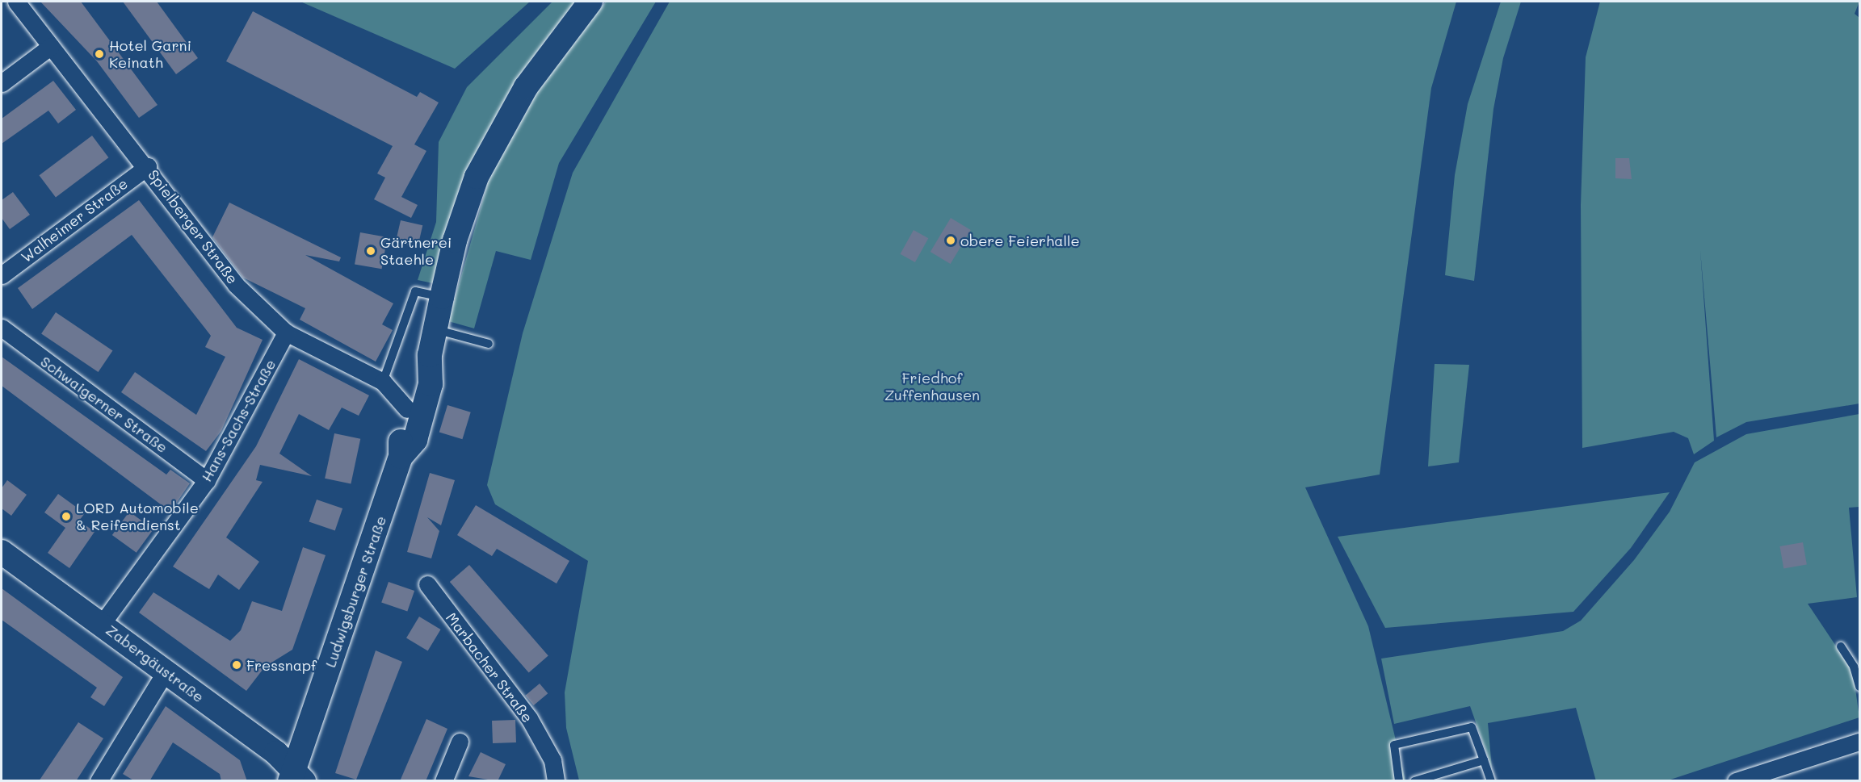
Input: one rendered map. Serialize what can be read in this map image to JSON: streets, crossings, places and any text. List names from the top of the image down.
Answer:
{
  "streets": {
    "main road": ["Ludwigsburger Straße", "Zabergäustraße"],
    "street": [
      "Walheimer Straße",
      "Spielberger Straße",
      "Schwaigerner Straße",
      "Hans-Sachs-Straße",
      "Marbacher Straße"
    ]
  },
  "crossings": [
    ["Walheimer Straße", "Spielberger Straße"],
    ["Spielberger Straße", "Hans-Sachs-Straße"],
    ["Spielberger Straße", "Ludwigsburger Straße"],
    ["Schwaigerner Straße", "Hans-Sachs-Straße"],
    ["Hans-Sachs-Straße", "Zabergäustraße"],
    ["Ludwigsburger Straße", "Zabergäustraße"]
  ],
  "parks": ["Friedhof Zuffenhausen"],
  "places": [
    "Hotel Garni Keinath",
    "obere Feierhalle",
    "Gärtnerei Staehle",
    "LORD Automobile & Reifendienst",
    "Fressnapf"
  ]
}
